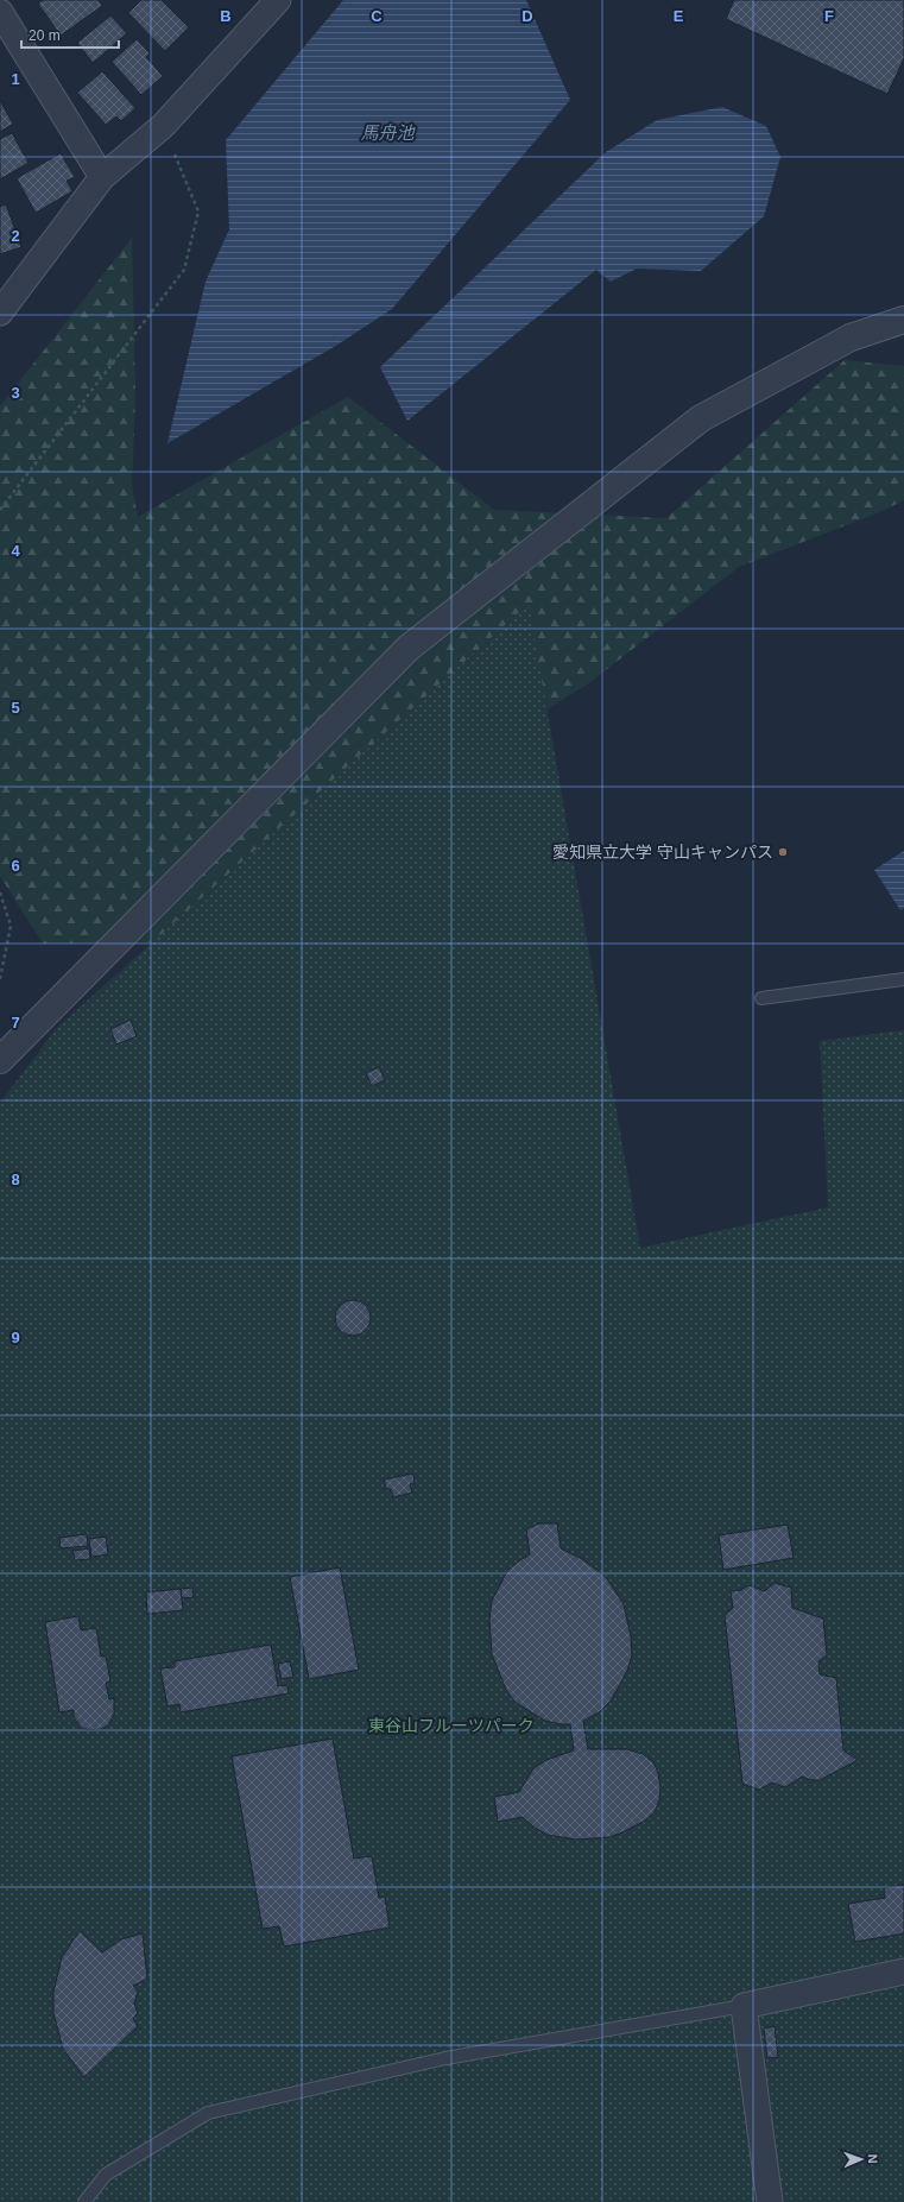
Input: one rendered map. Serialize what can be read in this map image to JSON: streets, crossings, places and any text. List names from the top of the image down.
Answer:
{
  "water": ["馬舟池"],
  "parks": ["東谷山フルーツパーク"],
  "places": ["愛知県立大学 守山キャンパス"],
  "scale_bar": "20 m",
  "north": "right",
  "grid": {
    "columns": [
      "B",
      "C",
      "D",
      "E",
      "F"
    ],
    "rows": [
      "1",
      "2",
      "3",
      "4",
      "5",
      "6",
      "7",
      "8",
      "9"
    ]
  }
}
